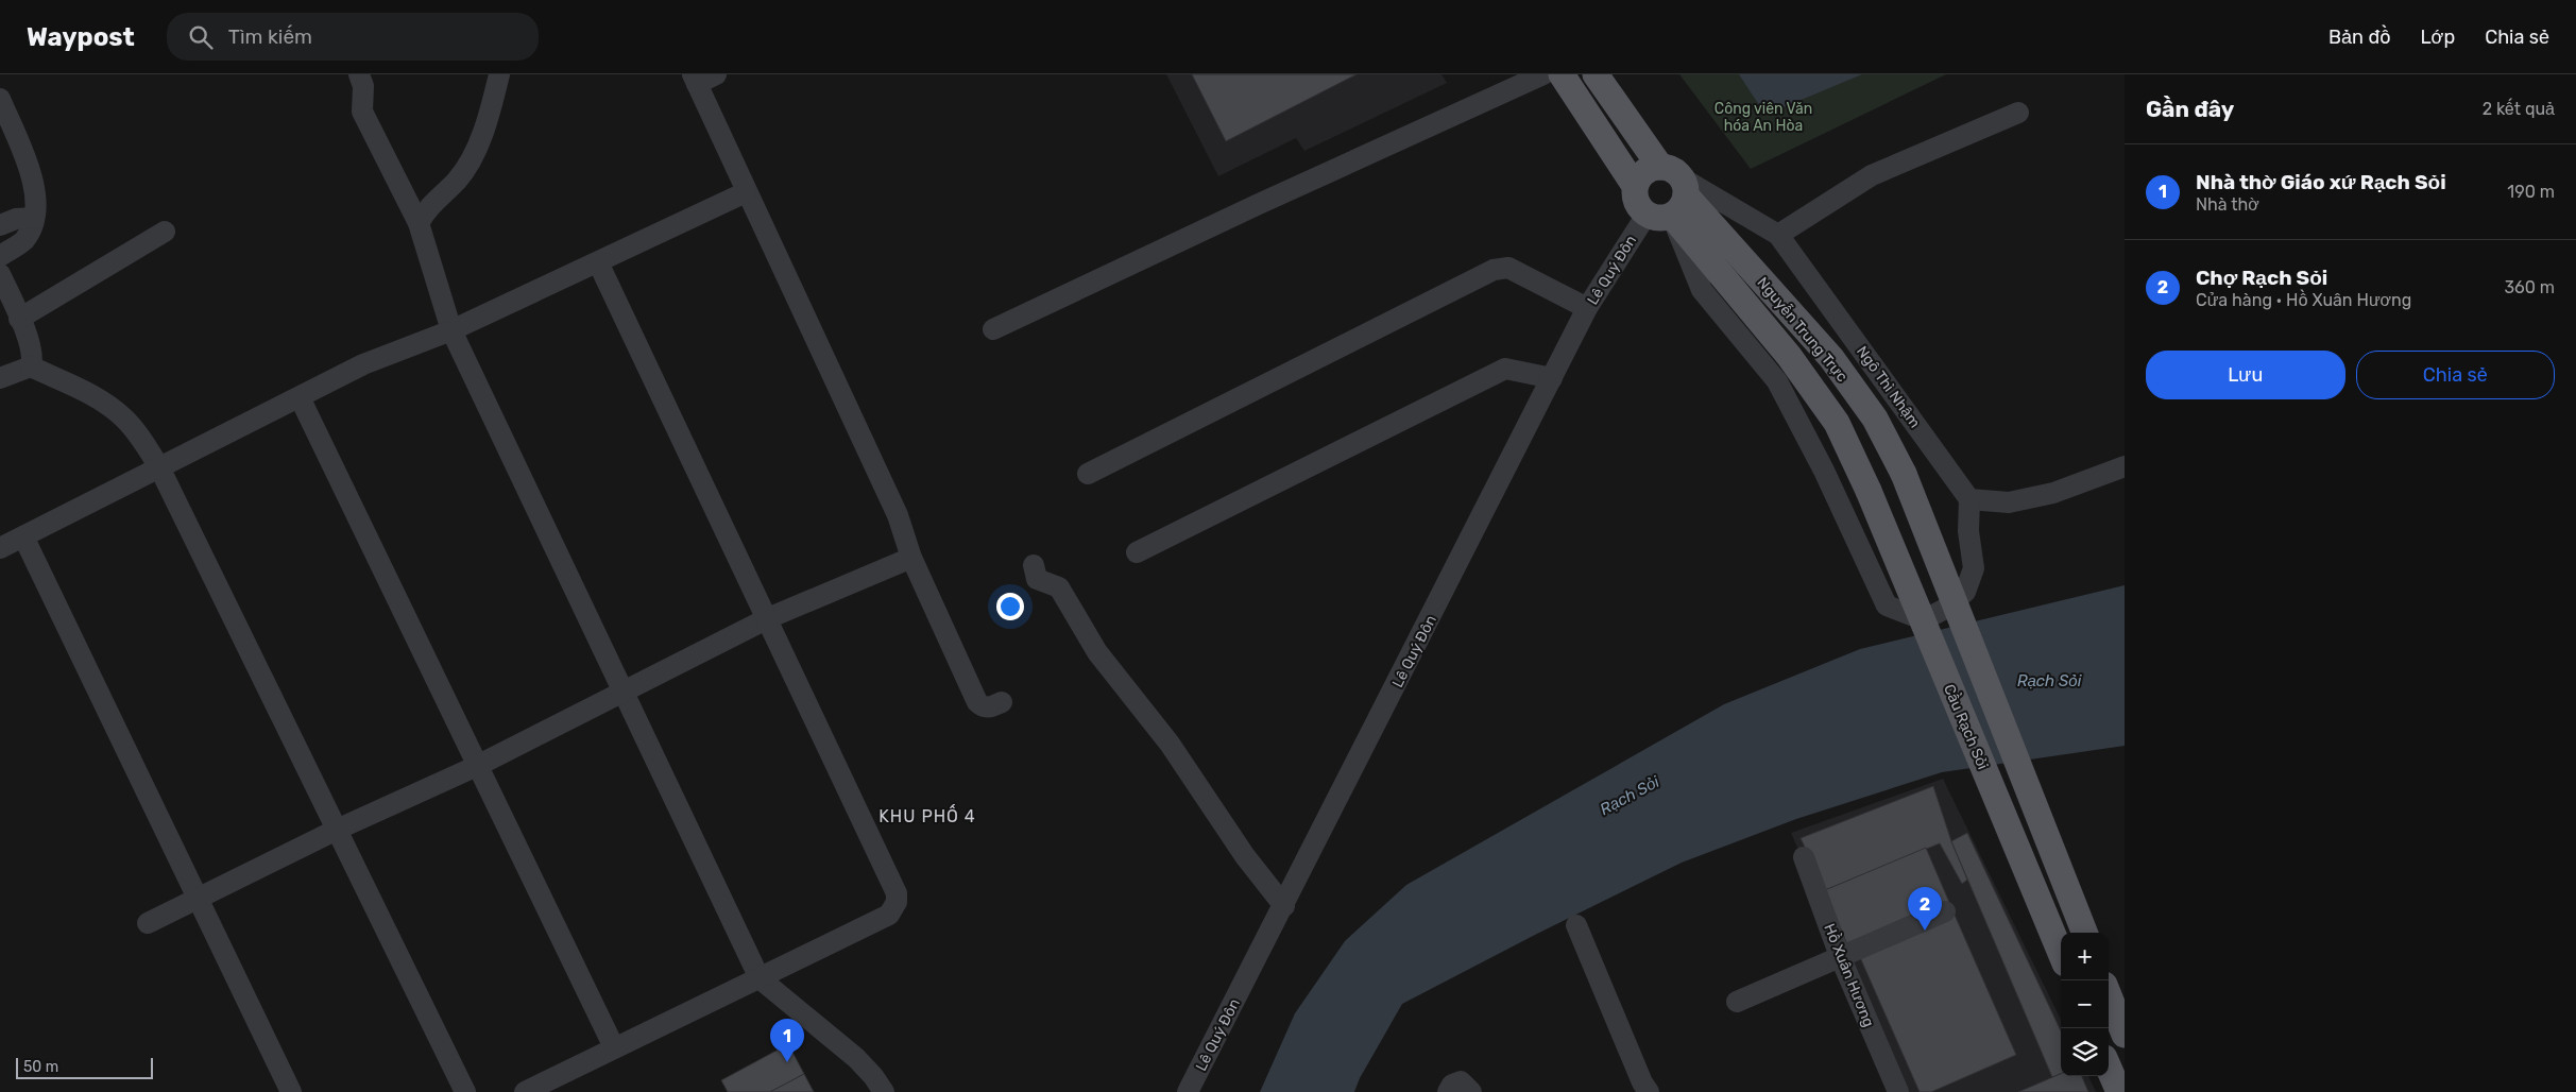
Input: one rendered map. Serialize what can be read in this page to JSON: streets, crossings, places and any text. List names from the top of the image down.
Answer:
{
  "streets": {
    "main road": ["Nguyễn Trung Trực", "Cầu Rạch Sỏi"],
    "street": ["Lê Quý Đôn", "Ngô Thì Nhậm", "Hồ Xuân Hương"]
  },
  "crossings": [
    ["Lê Quý Đôn", "Nguyễn Trung Trực"],
    ["Lê Quý Đôn", "Ngô Thì Nhậm"],
    ["Nguyễn Trung Trực", "Ngô Thì Nhậm"],
    ["Nguyễn Trung Trực", "Cầu Rạch Sỏi"]
  ],
  "districts": ["KHU PHỐ 4"],
  "water": ["Rạch Sỏi"],
  "parks": ["Công viên Văn hóa An Hòa"],
  "scale_bar": "50 m",
  "page": {
    "header": "Waypost",
    "search": "Tìm kiếm",
    "nav": ["Bản đồ", "Lớp", "Chia sẻ"],
    "heading": ["Gần đây", "2 kết quả"],
    "list": [
      {
        "mark": "1",
        "name": "Nhà thờ Giáo xứ Rạch Sỏi",
        "note": "Nhà thờ",
        "value": "190 m"
      },
      {
        "mark": "2",
        "name": "Chợ Rạch Sỏi",
        "note": "Cửa hàng · Hồ Xuân Hương",
        "value": "360 m"
      }
    ],
    "buttons": ["Lưu", "Chia sẻ"],
    "pins": ["2", "1"],
    "map_buttons": ["+", "−"],
    "scale": "50 m"
  }
}
